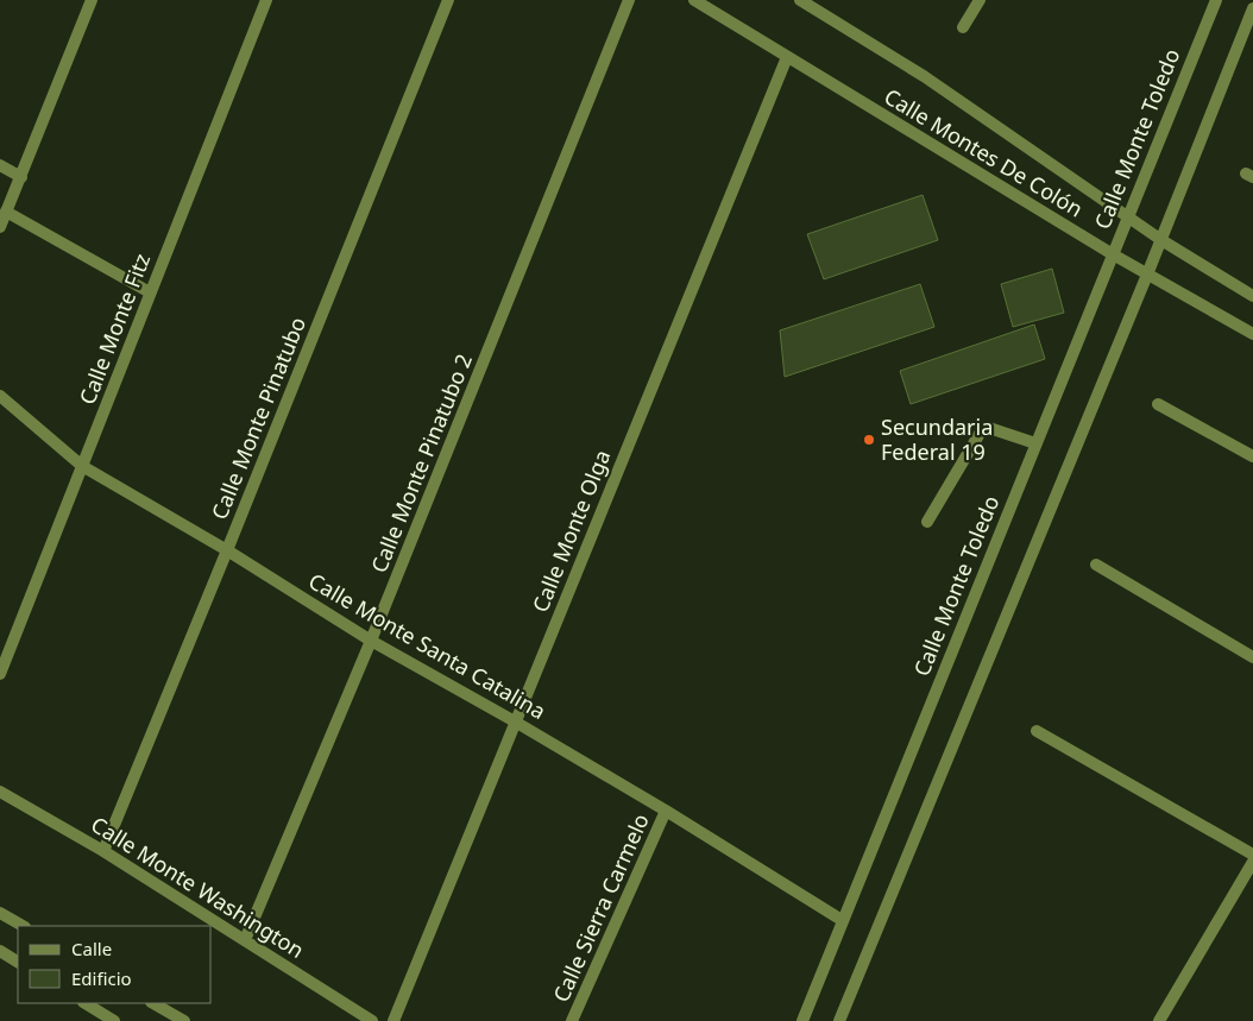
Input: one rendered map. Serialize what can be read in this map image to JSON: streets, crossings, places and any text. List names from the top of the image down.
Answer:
{
  "streets": {
    "street": [
      "Calle Monte Toledo",
      "Calle Montes De Colón",
      "Calle Monte Fitz",
      "Calle Monte Pinatubo",
      "Calle Monte Pinatubo 2",
      "Calle Monte Olga",
      "Calle Monte Santa Catalina",
      "Calle Monte Washington",
      "Calle Sierra Carmelo"
    ]
  },
  "crossings": [
    ["Calle Monte Toledo", "Calle Montes De Colón"],
    ["Calle Monte Toledo", "Calle Monte Santa Catalina"],
    ["Calle Montes De Colón", "Calle Monte Olga"],
    ["Calle Monte Fitz", "Calle Monte Santa Catalina"],
    ["Calle Monte Pinatubo", "Calle Monte Santa Catalina"],
    ["Calle Monte Pinatubo", "Calle Monte Washington"],
    ["Calle Monte Pinatubo 2", "Calle Monte Santa Catalina"],
    ["Calle Monte Pinatubo 2", "Calle Monte Washington"],
    ["Calle Monte Olga", "Calle Monte Santa Catalina"],
    ["Calle Monte Santa Catalina", "Calle Sierra Carmelo"]
  ],
  "places": ["Secundaria Federal 19"],
  "legend": ["Calle", "Edificio"]
}
